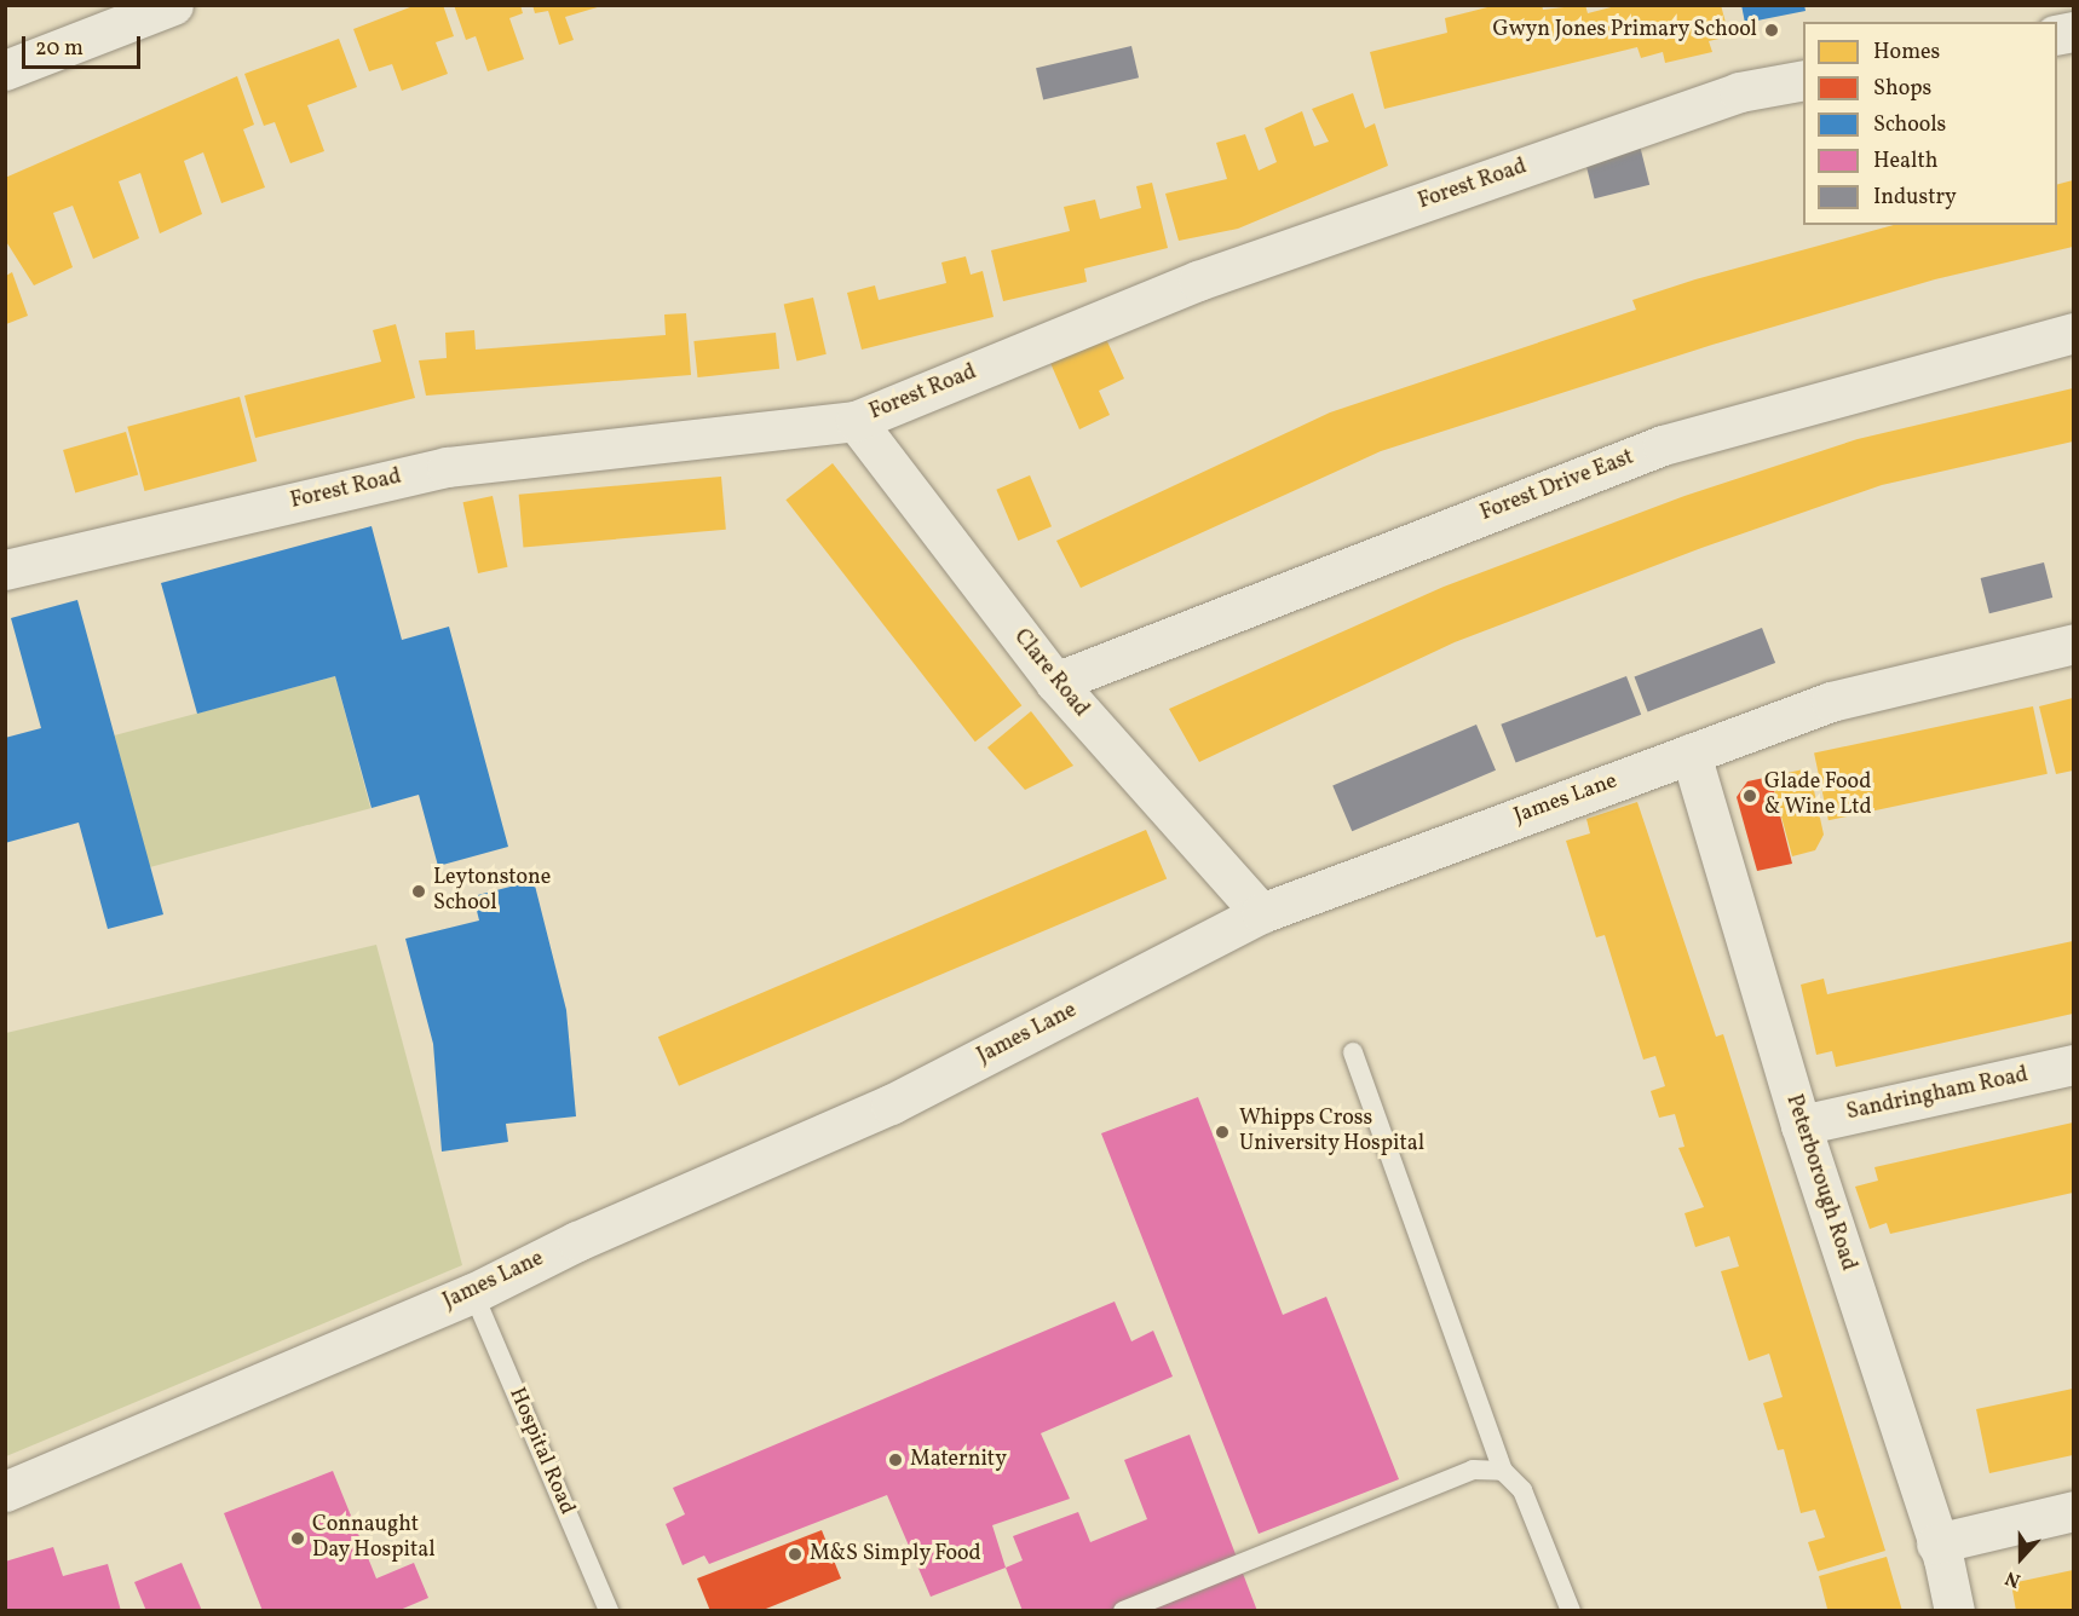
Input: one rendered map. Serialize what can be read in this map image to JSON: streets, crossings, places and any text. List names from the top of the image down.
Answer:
{
  "streets": {
    "street": [
      "Forest Road",
      "Forest Drive East",
      "Clare Road",
      "James Lane",
      "Sandringham Road",
      "Peterborough Road"
    ],
    "lane": ["Hospital Road"]
  },
  "crossings": [
    ["Forest Road", "Clare Road"],
    ["Forest Drive East", "Clare Road"],
    ["Clare Road", "James Lane"],
    ["James Lane", "Peterborough Road"],
    ["James Lane", "Hospital Road"],
    ["Sandringham Road", "Peterborough Road"]
  ],
  "places": [
    "Gwyn Jones Primary School",
    "Glade Food & Wine Ltd",
    "Leytonstone School",
    "Whipps Cross University Hospital",
    "Maternity",
    "Connaught Day Hospital",
    "M&S Simply Food"
  ],
  "legend": [
    "Homes",
    "Shops",
    "Schools",
    "Health",
    "Industry"
  ],
  "scale_bar": "20 m",
  "north": "bottom"
}
